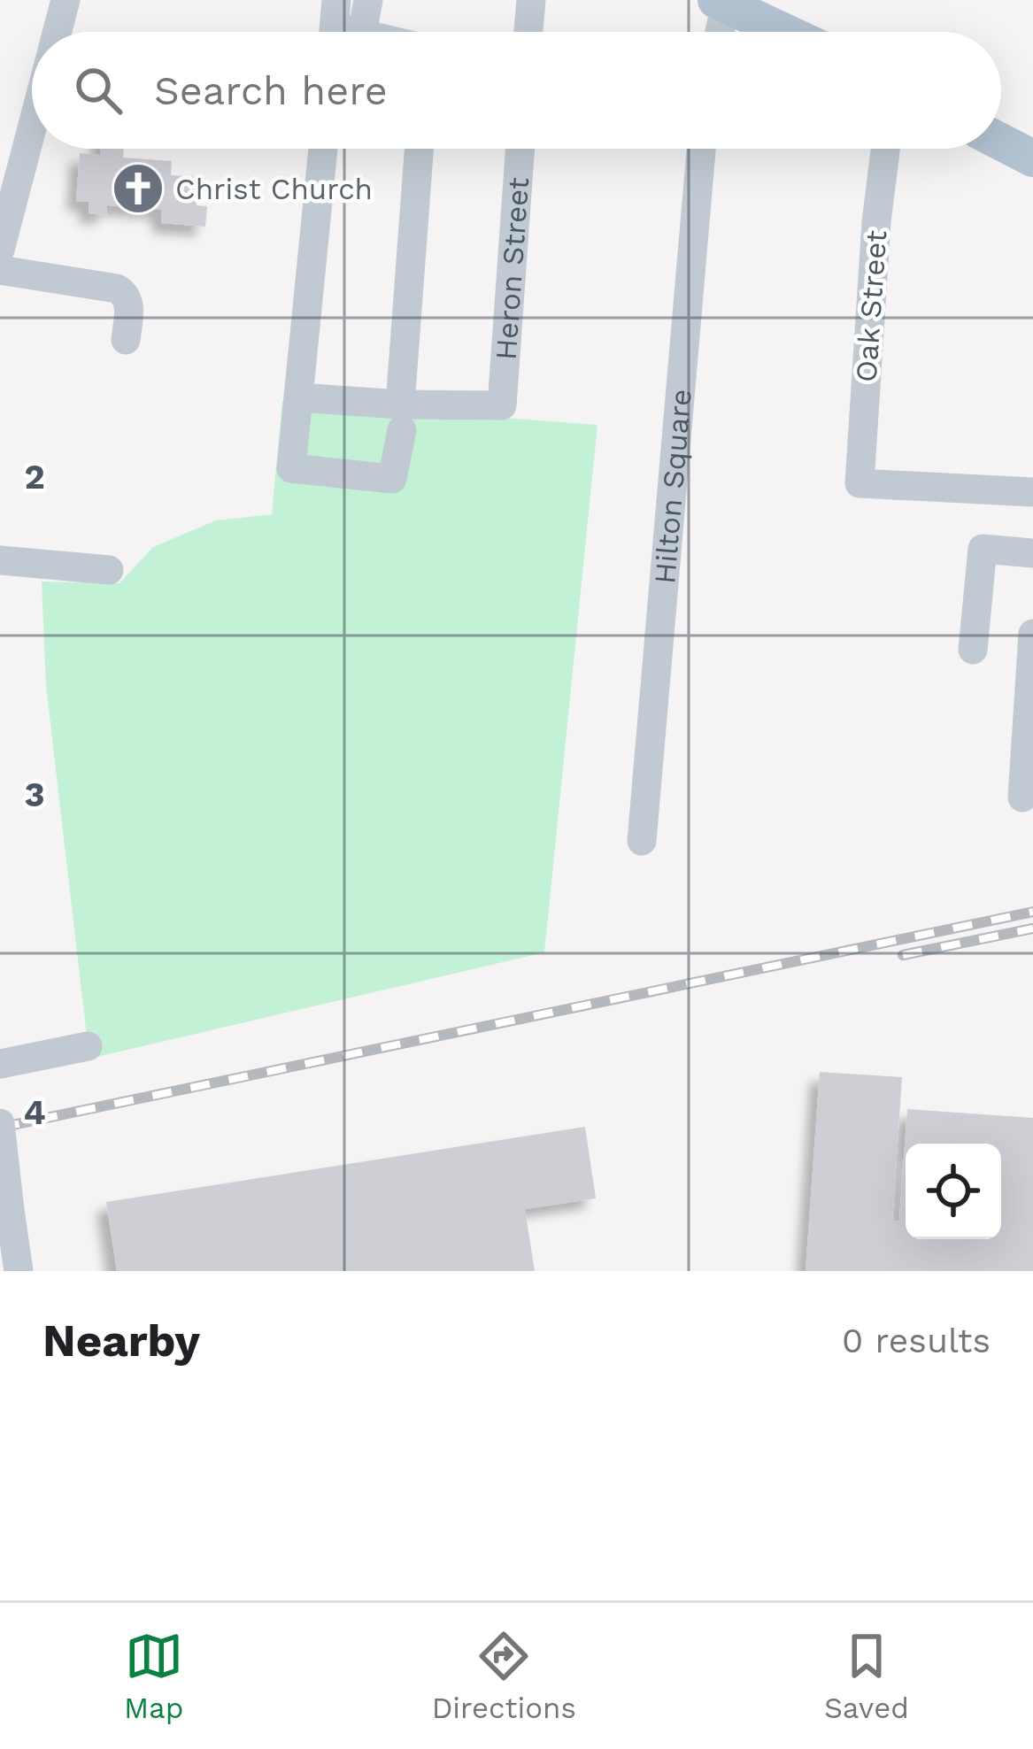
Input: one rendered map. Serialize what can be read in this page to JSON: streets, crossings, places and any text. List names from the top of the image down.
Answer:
{
  "streets": {
    "street": ["Heron Street", "Oak Street", "Hilton Square"]
  },
  "places": {
    "church": ["Christ Church"]
  },
  "page": {
    "search": "Search here",
    "heading": ["Nearby", "0 results"],
    "nav": ["Map", "Directions", "Saved"]
  },
  "grid": {
    "rows": ["2", "3", "4"]
  }
}
